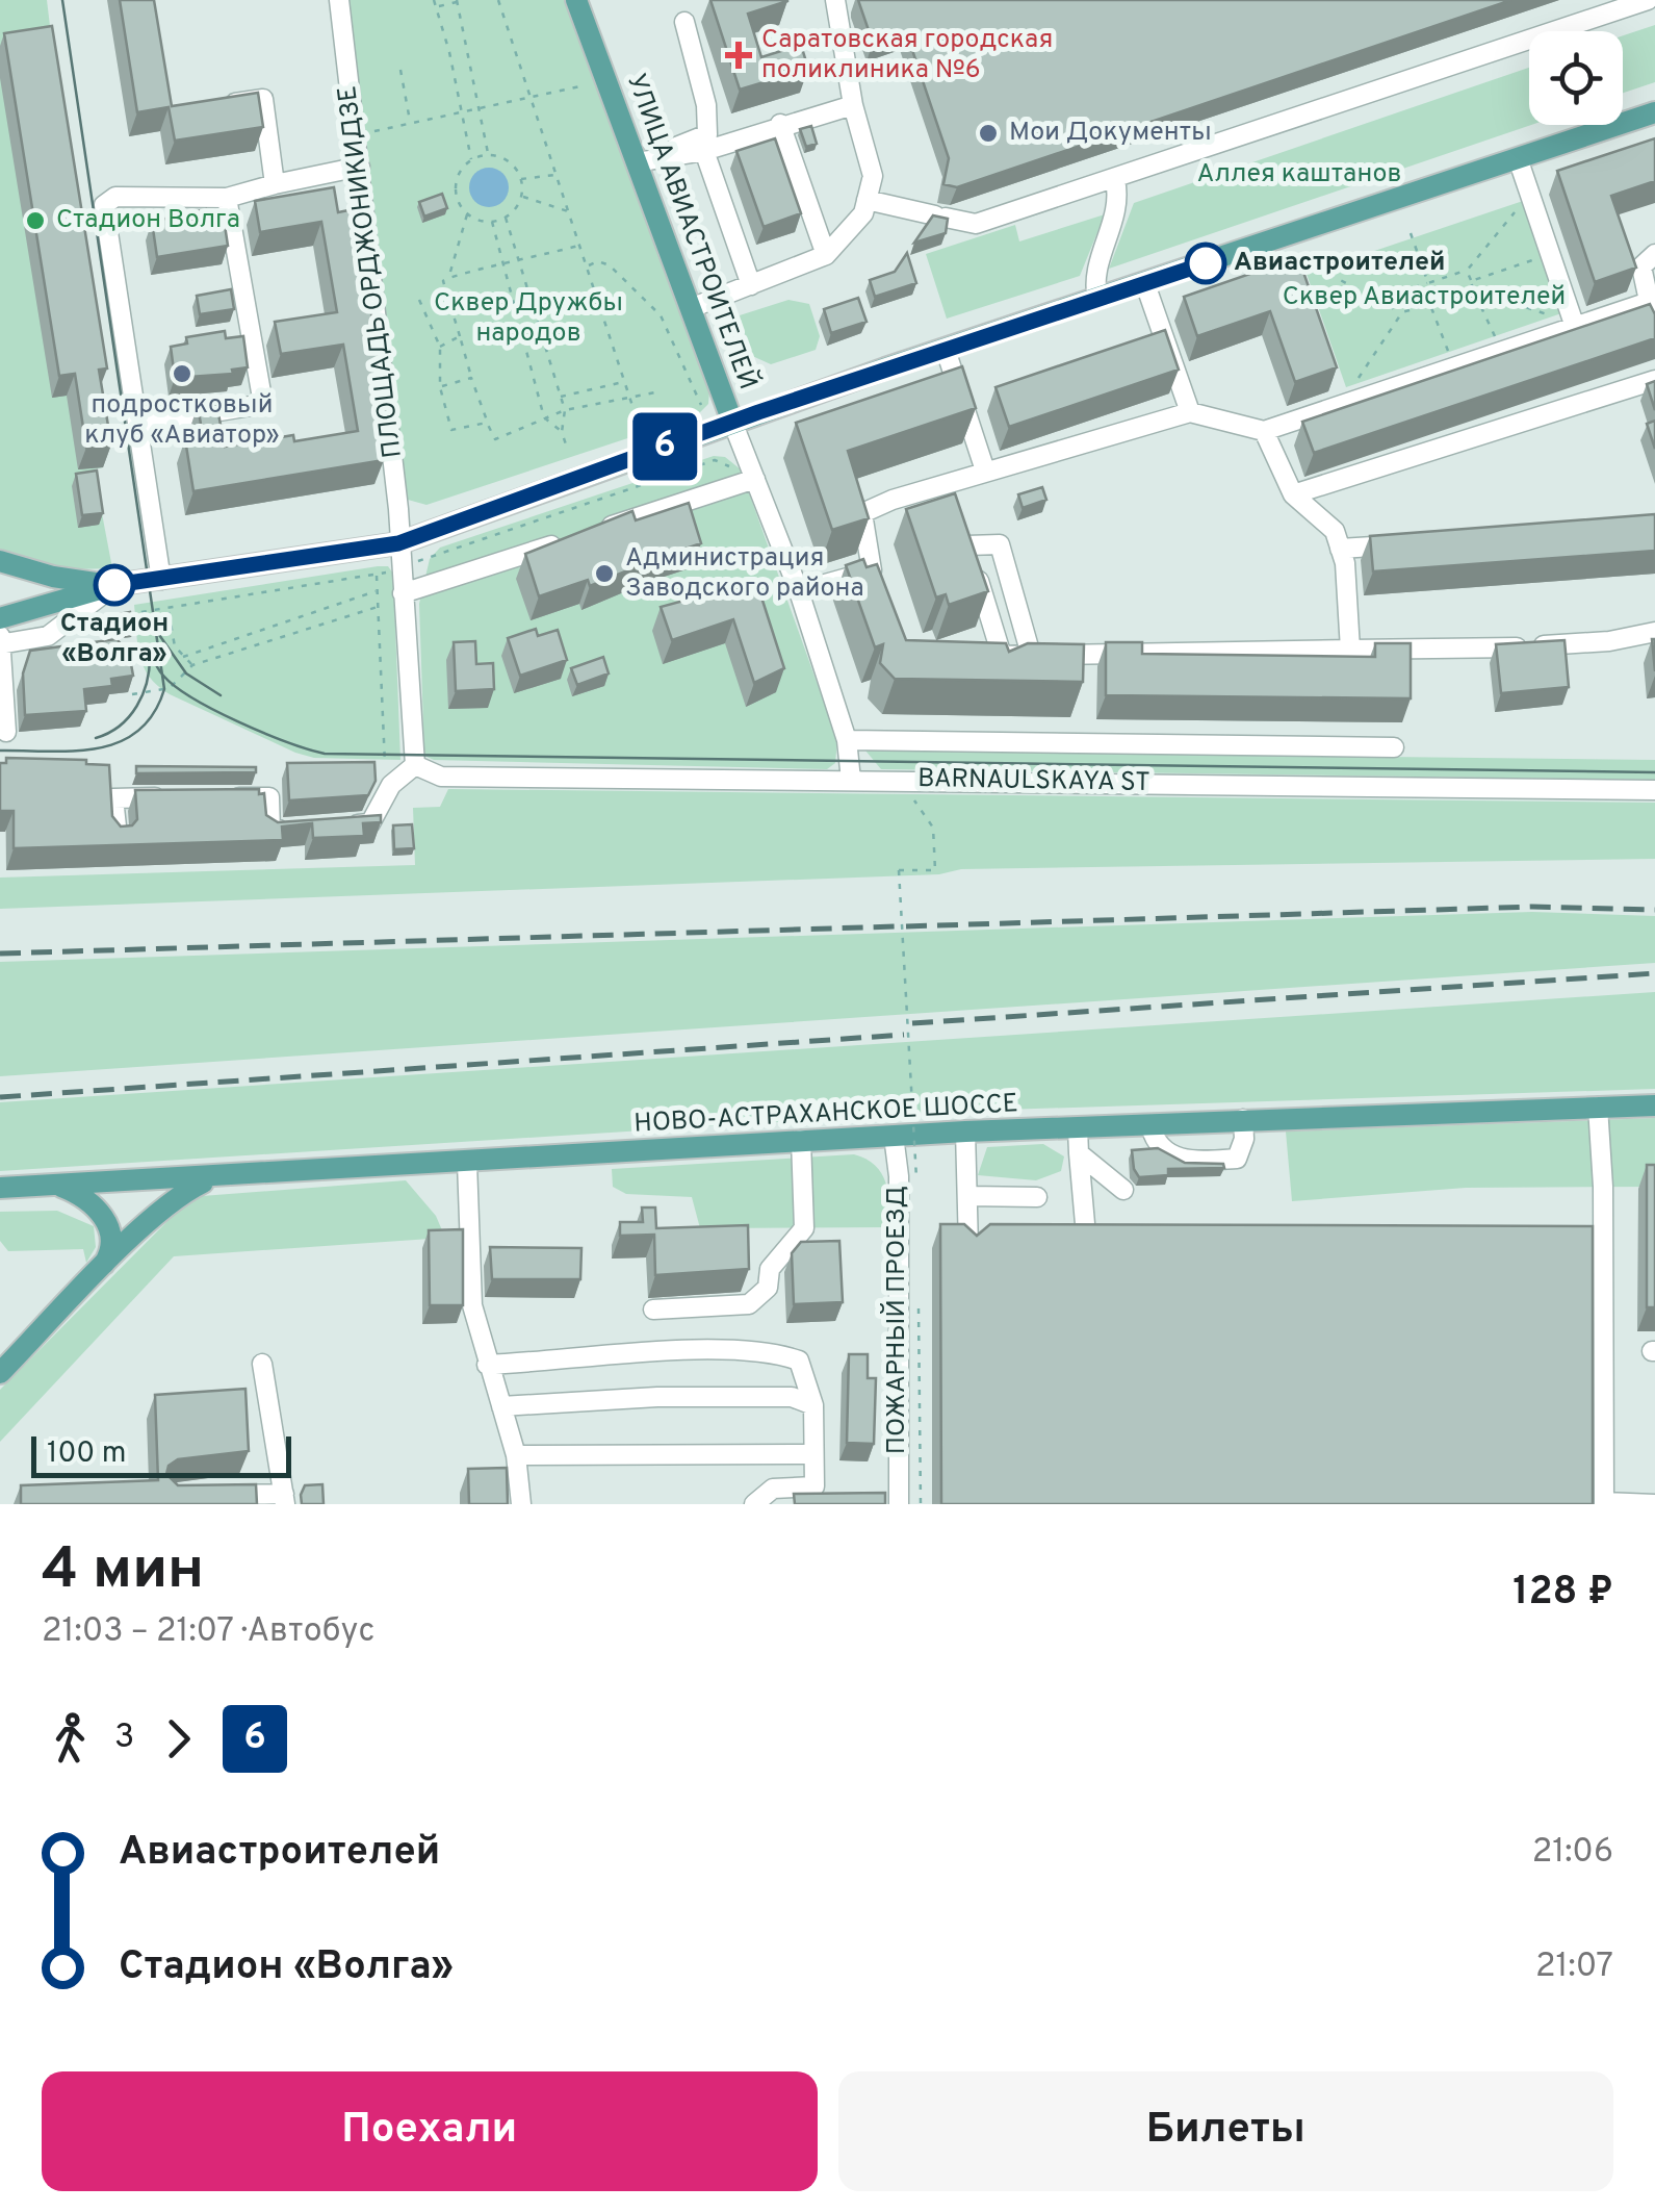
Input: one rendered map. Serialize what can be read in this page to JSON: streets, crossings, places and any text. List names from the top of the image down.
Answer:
{
  "streets": {
    "main road": ["УЛИЦА АВИАСТРОИТЕЛЕЙ", "НОВО-АСТРАХАНСКОЕ ШОССЕ"],
    "street": ["ПЛОЩАДЬ ОРДЖОНИКИДЗЕ", "BARNAULSKAYA ST", "ПОЖАРНЫЙ ПРОЕЗД"]
  },
  "crossings": [
    ["УЛИЦА АВИАСТРОИТЕЛЕЙ", "BARNAULSKAYA ST"],
    ["ПЛОЩАДЬ ОРДЖОНИКИДЗЕ", "BARNAULSKAYA ST"],
    ["НОВО-АСТРАХАНСКОЕ ШОССЕ", "ПОЖАРНЫЙ ПРОЕЗД"]
  ],
  "parks": ["Аллея каштанов", "Сквер Авиастроителей", "Сквер Дружбы народов"],
  "places": {
    "health": ["Саратовская городская поликлиника №6"],
    "other": [
      "Мои Документы",
      "Стадион Волга",
      "Авиастроителей",
      "подростковый клуб «Авиатор»",
      "Администрация Заводского района",
      "Стадион «Волга»"
    ]
  },
  "lines": ["bus line 6"],
  "scale_bar": "100 m",
  "page": {
    "on_map": "6",
    "scale": "100 m",
    "heading": ["4 мин", "21:03 – 21:07 · Автобус", "128 ₽"],
    "legs": ["3", "6"],
    "list": [
      {
        "name": "Авиастроителей",
        "value": "21:06"
      },
      {
        "name": "Стадион «Волга»",
        "value": "21:07"
      }
    ],
    "buttons": ["Поехали", "Билеты"]
  }
}
